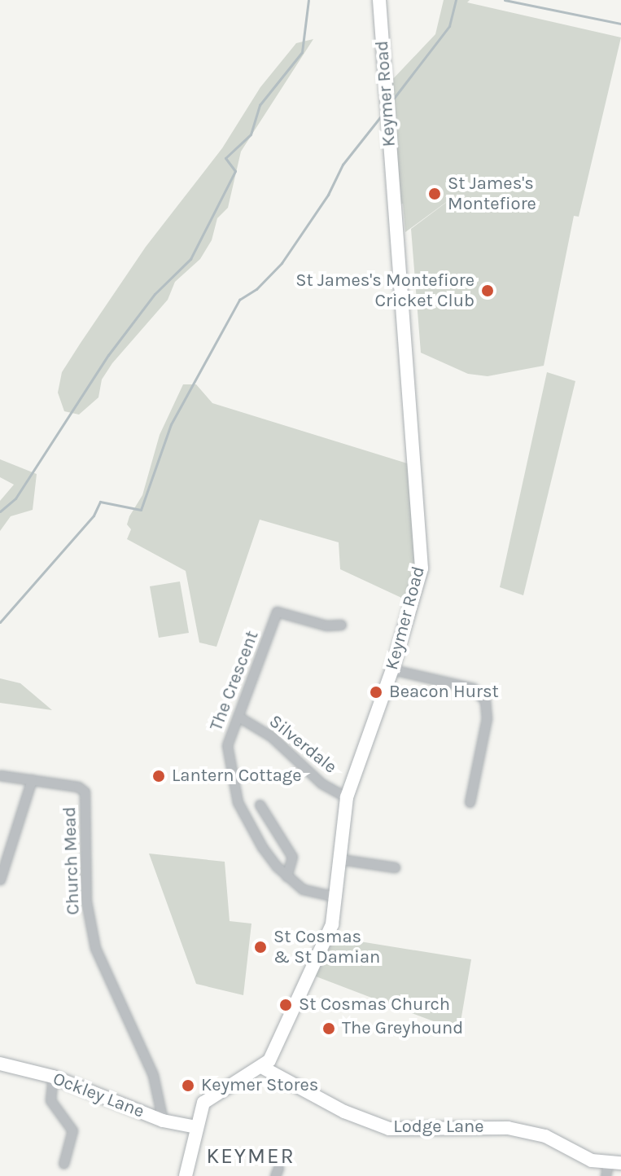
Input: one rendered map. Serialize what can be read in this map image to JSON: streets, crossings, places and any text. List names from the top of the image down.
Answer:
{
  "streets": {
    "main road": ["Keymer Road", "Ockley Lane", "Lodge Lane"],
    "street": ["The Crescent", "Silverdale", "Church Mead"]
  },
  "crossings": [
    ["Keymer Road", "The Crescent"],
    ["Keymer Road", "Silverdale"],
    ["Keymer Road", "Lodge Lane"],
    ["The Crescent", "Silverdale"],
    ["Church Mead", "Ockley Lane"]
  ],
  "districts": ["KEYMER"],
  "places": [
    "St James's Montefiore",
    "St James's Montefiore Cricket Club",
    "Beacon Hurst",
    "Lantern Cottage",
    "St Cosmas & St Damian",
    "St Cosmas Church",
    "The Greyhound",
    "Keymer Stores"
  ]
}
